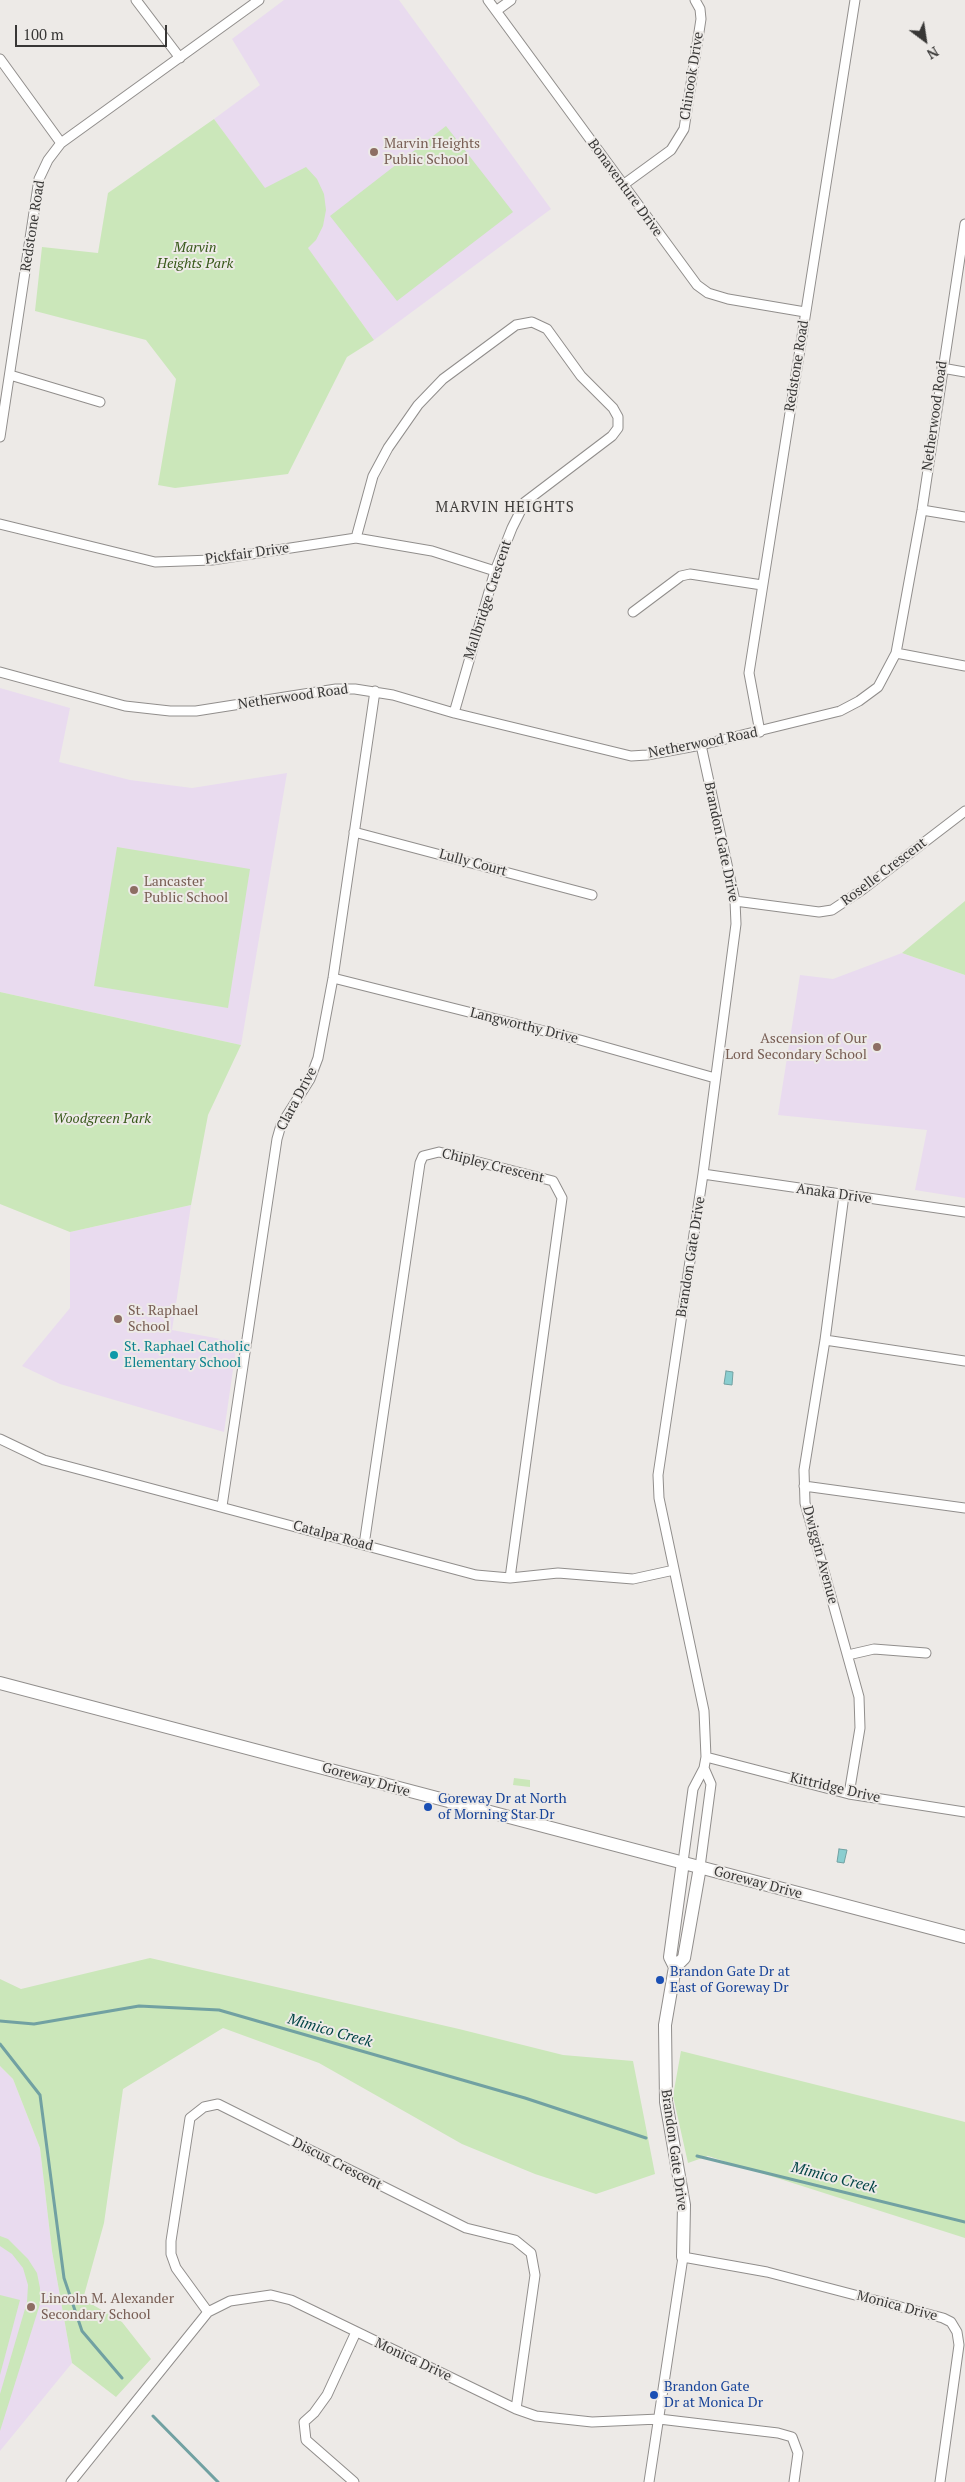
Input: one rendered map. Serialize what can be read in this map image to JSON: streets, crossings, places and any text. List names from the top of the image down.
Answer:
{
  "streets": {
    "main road": ["Brandon Gate Drive", "Goreway Drive"],
    "street": [
      "Chinook Drive",
      "Bonaventure Drive",
      "Redstone Road",
      "Netherwood Road",
      "Pickfair Drive",
      "Mallbridge Crescent",
      "Lully Court",
      "Roselle Crescent",
      "Langworthy Drive",
      "Clara Drive",
      "Chipley Crescent",
      "Anaka Drive",
      "Catalpa Road",
      "Dwiggin Avenue",
      "Kittridge Drive",
      "Discus Crescent",
      "Monica Drive"
    ]
  },
  "crossings": [
    ["Chinook Drive", "Bonaventure Drive"],
    ["Bonaventure Drive", "Redstone Road"],
    ["Redstone Road", "Netherwood Road"],
    ["Netherwood Road", "Mallbridge Crescent"],
    ["Netherwood Road", "Brandon Gate Drive"],
    ["Netherwood Road", "Clara Drive"],
    ["Pickfair Drive", "Mallbridge Crescent"],
    ["Brandon Gate Drive", "Roselle Crescent"],
    ["Brandon Gate Drive", "Langworthy Drive"],
    ["Brandon Gate Drive", "Anaka Drive"],
    ["Brandon Gate Drive", "Catalpa Road"],
    ["Brandon Gate Drive", "Goreway Drive"],
    ["Brandon Gate Drive", "Kittridge Drive"],
    ["Brandon Gate Drive", "Monica Drive"],
    ["Lully Court", "Clara Drive"],
    ["Langworthy Drive", "Clara Drive"],
    ["Clara Drive", "Catalpa Road"],
    ["Chipley Crescent", "Catalpa Road"],
    ["Anaka Drive", "Dwiggin Avenue"],
    ["Dwiggin Avenue", "Kittridge Drive"],
    ["Discus Crescent", "Monica Drive"]
  ],
  "districts": ["MARVIN HEIGHTS"],
  "water": ["Mimico Creek"],
  "parks": ["Marvin Heights Park", "Woodgreen Park"],
  "places": [
    "Marvin Heights Public School",
    "Lancaster Public School",
    "Ascension of Our Lord Secondary School",
    "St. Raphael School",
    "St. Raphael Catholic Elementary School",
    "Goreway Dr at North of Morning Star Dr",
    "Brandon Gate Dr at East of Goreway Dr",
    "Lincoln M. Alexander Secondary School",
    "Brandon Gate Dr at Monica Dr"
  ],
  "scale_bar": "100 m",
  "north": "bottom right"
}
